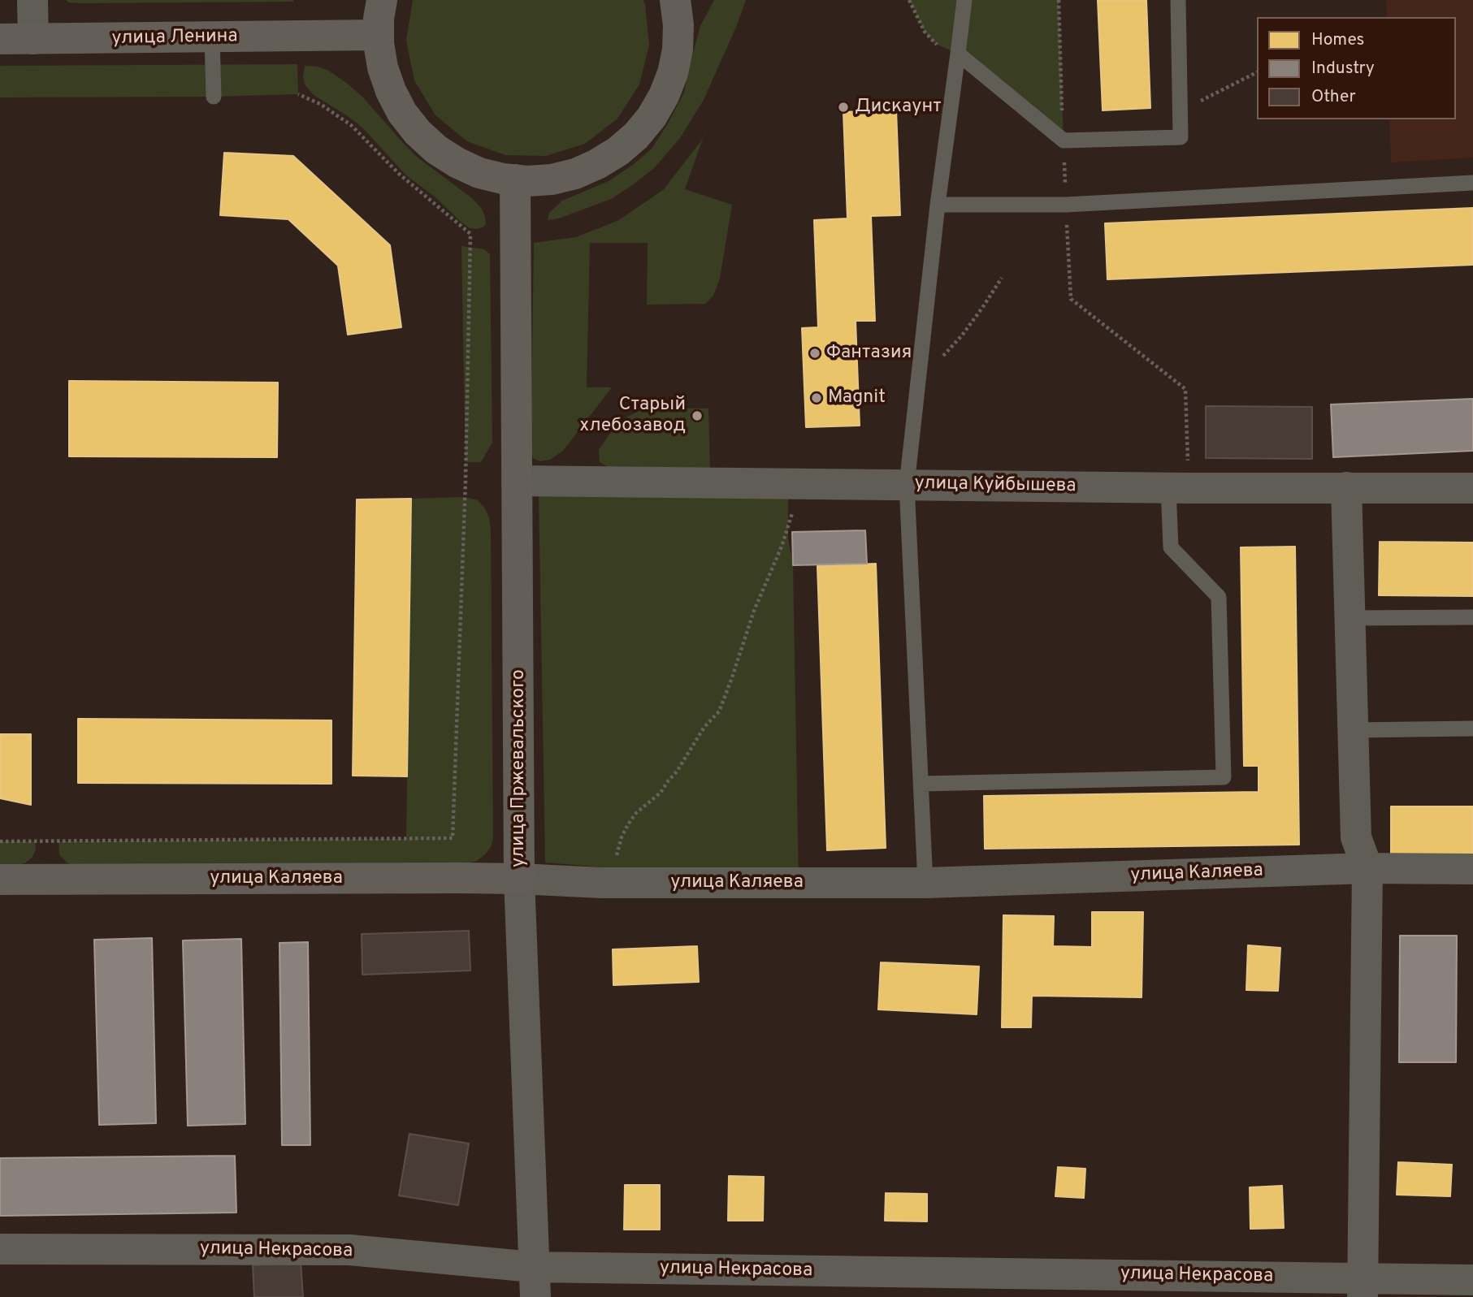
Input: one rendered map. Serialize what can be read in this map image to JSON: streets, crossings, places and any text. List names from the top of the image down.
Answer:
{
  "streets": {
    "street": [
      "улица Ленина",
      "улица Куйбышева",
      "улица Пржевальского",
      "улица Каляева",
      "улица Некрасова"
    ]
  },
  "crossings": [
    ["улица Куйбышева", "улица Пржевальского"],
    ["улица Пржевальского", "улица Каляева"],
    ["улица Пржевальского", "улица Некрасова"]
  ],
  "places": [
    "Дискаунт",
    "Фантазия",
    "Magnit",
    "Старый хлебозавод"
  ],
  "legend": ["Homes", "Industry", "Other"]
}
